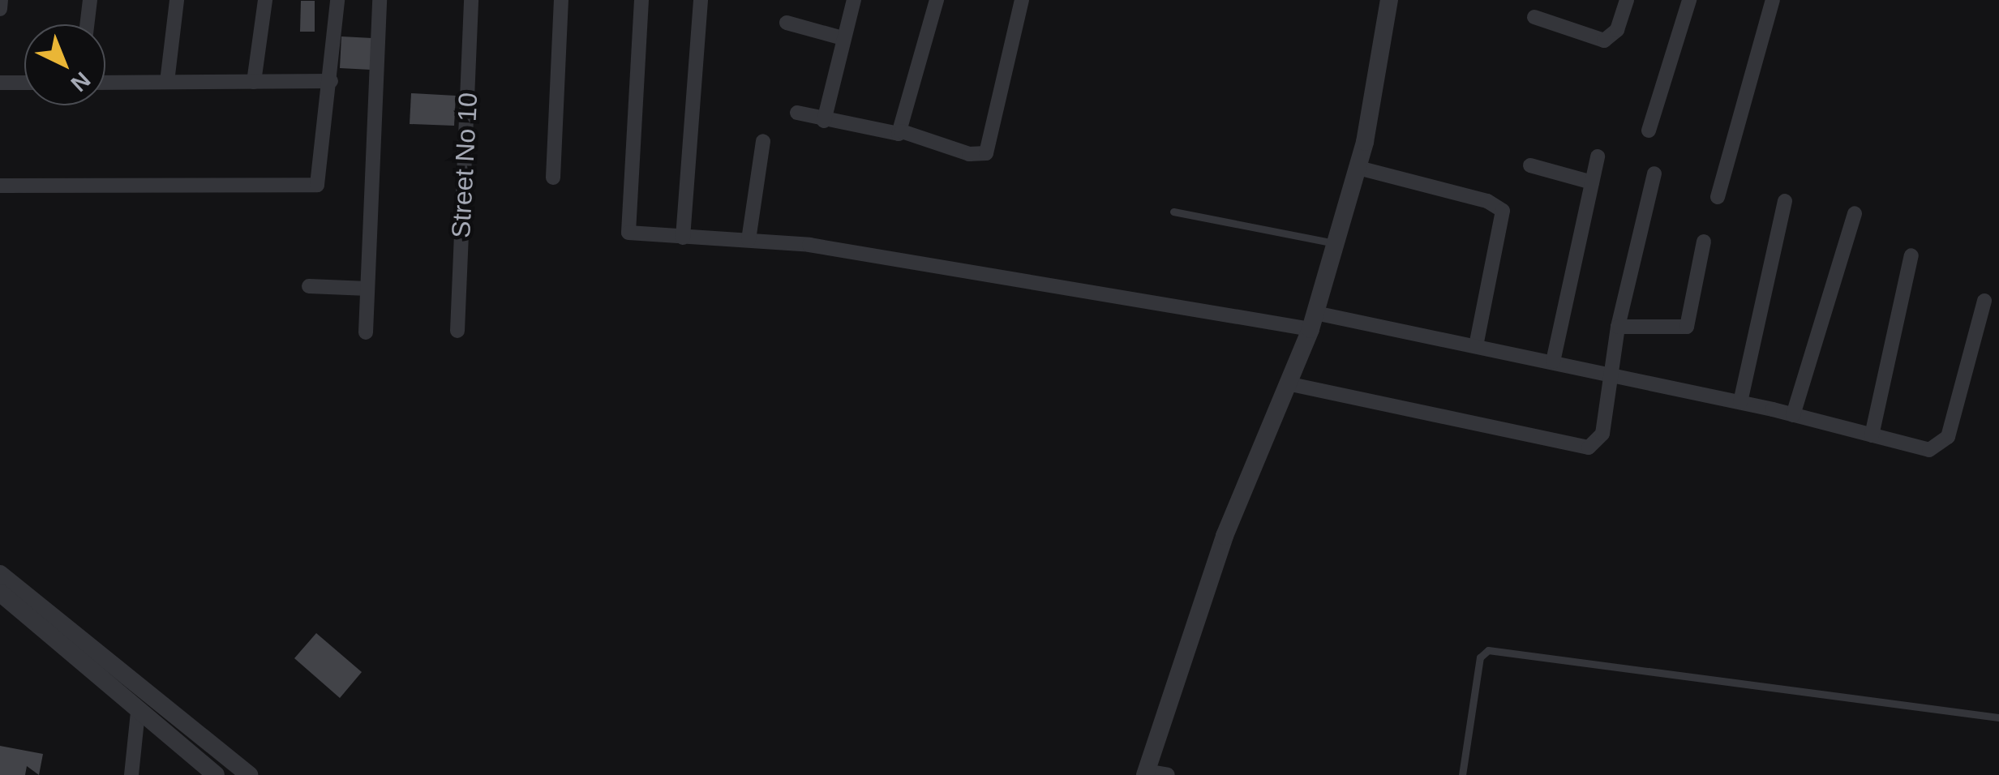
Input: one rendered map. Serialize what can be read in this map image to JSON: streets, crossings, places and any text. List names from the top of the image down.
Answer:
{
  "streets": {
    "street": ["Street No 10"]
  },
  "north": "bottom right"
}
